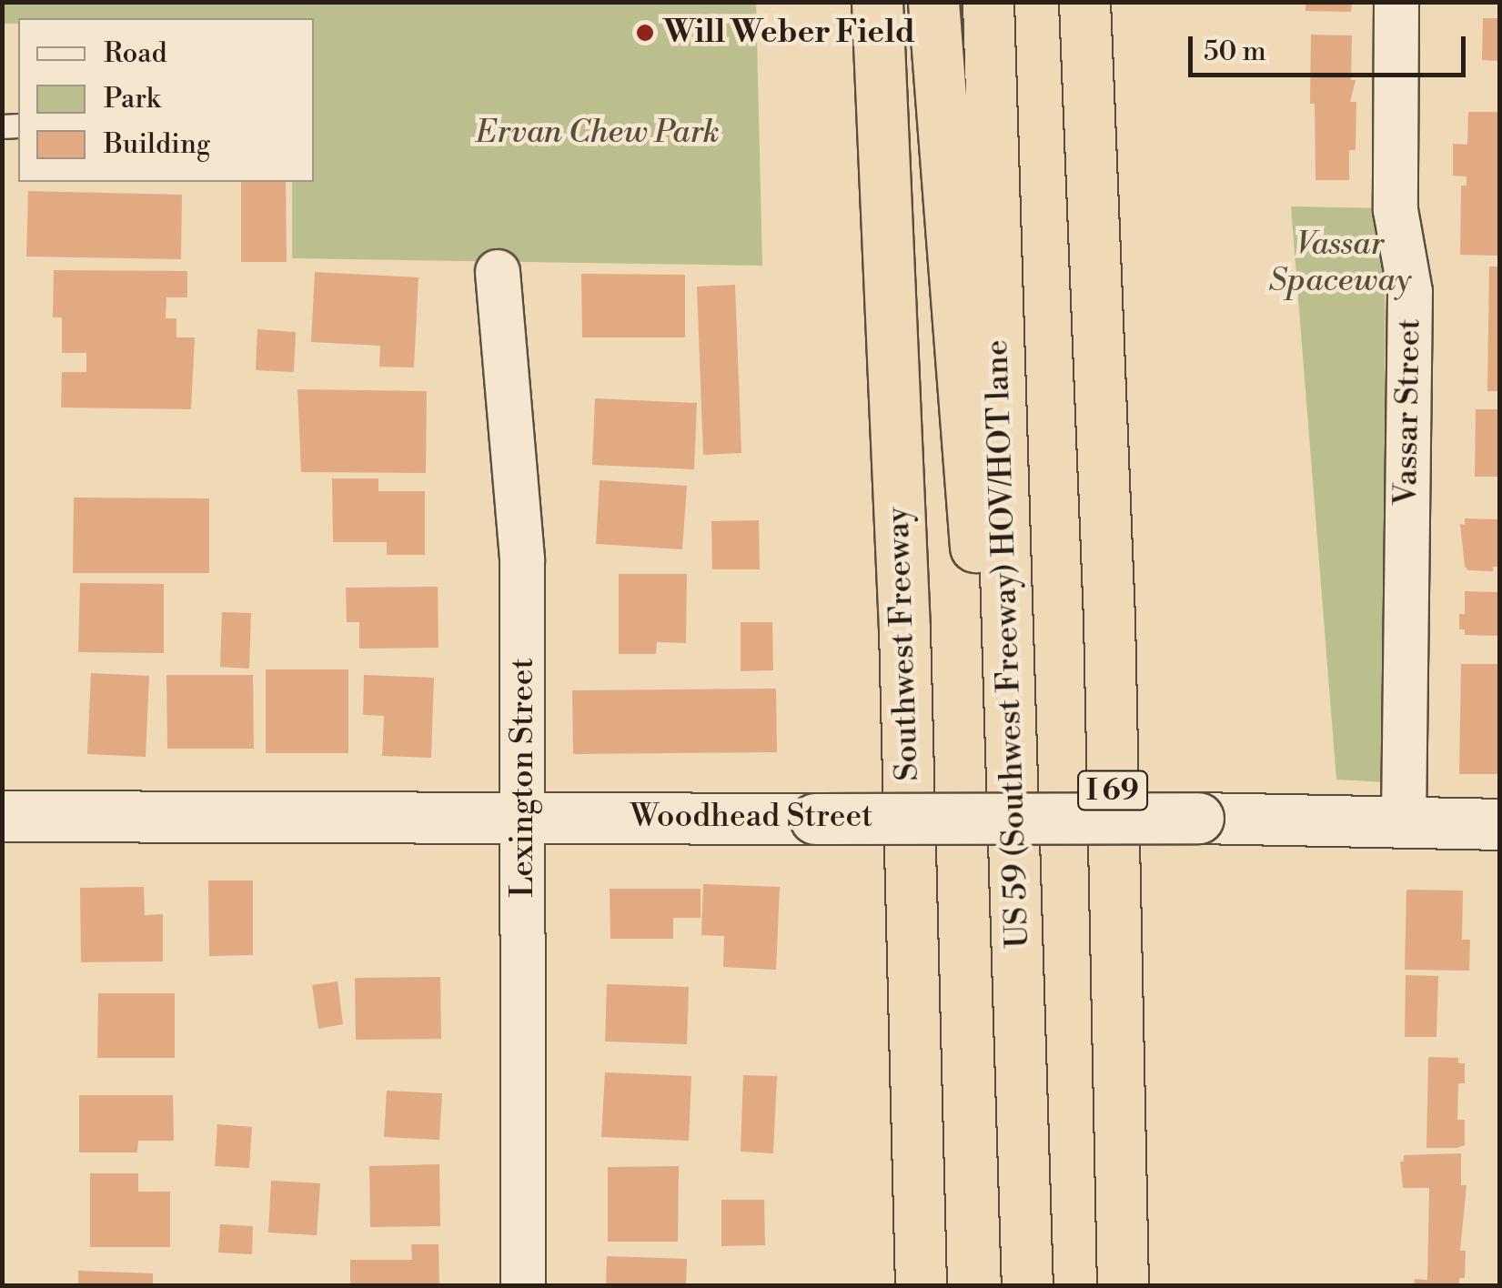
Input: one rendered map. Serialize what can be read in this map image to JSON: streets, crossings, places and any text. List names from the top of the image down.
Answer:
{
  "streets": {
    "highway": ["Southwest Freeway", "US 59 (Southwest Freeway) HOV/HOT lane", "I 69"],
    "street": ["Vassar Street", "Lexington Street", "Woodhead Street"]
  },
  "crossings": [
    ["Vassar Street", "Woodhead Street"],
    ["Lexington Street", "Woodhead Street"]
  ],
  "parks": ["Ervan Chew Park", "Vassar Spaceway"],
  "places": ["Will Weber Field"],
  "legend": ["Road", "Park", "Building"],
  "scale_bar": "50 m"
}
